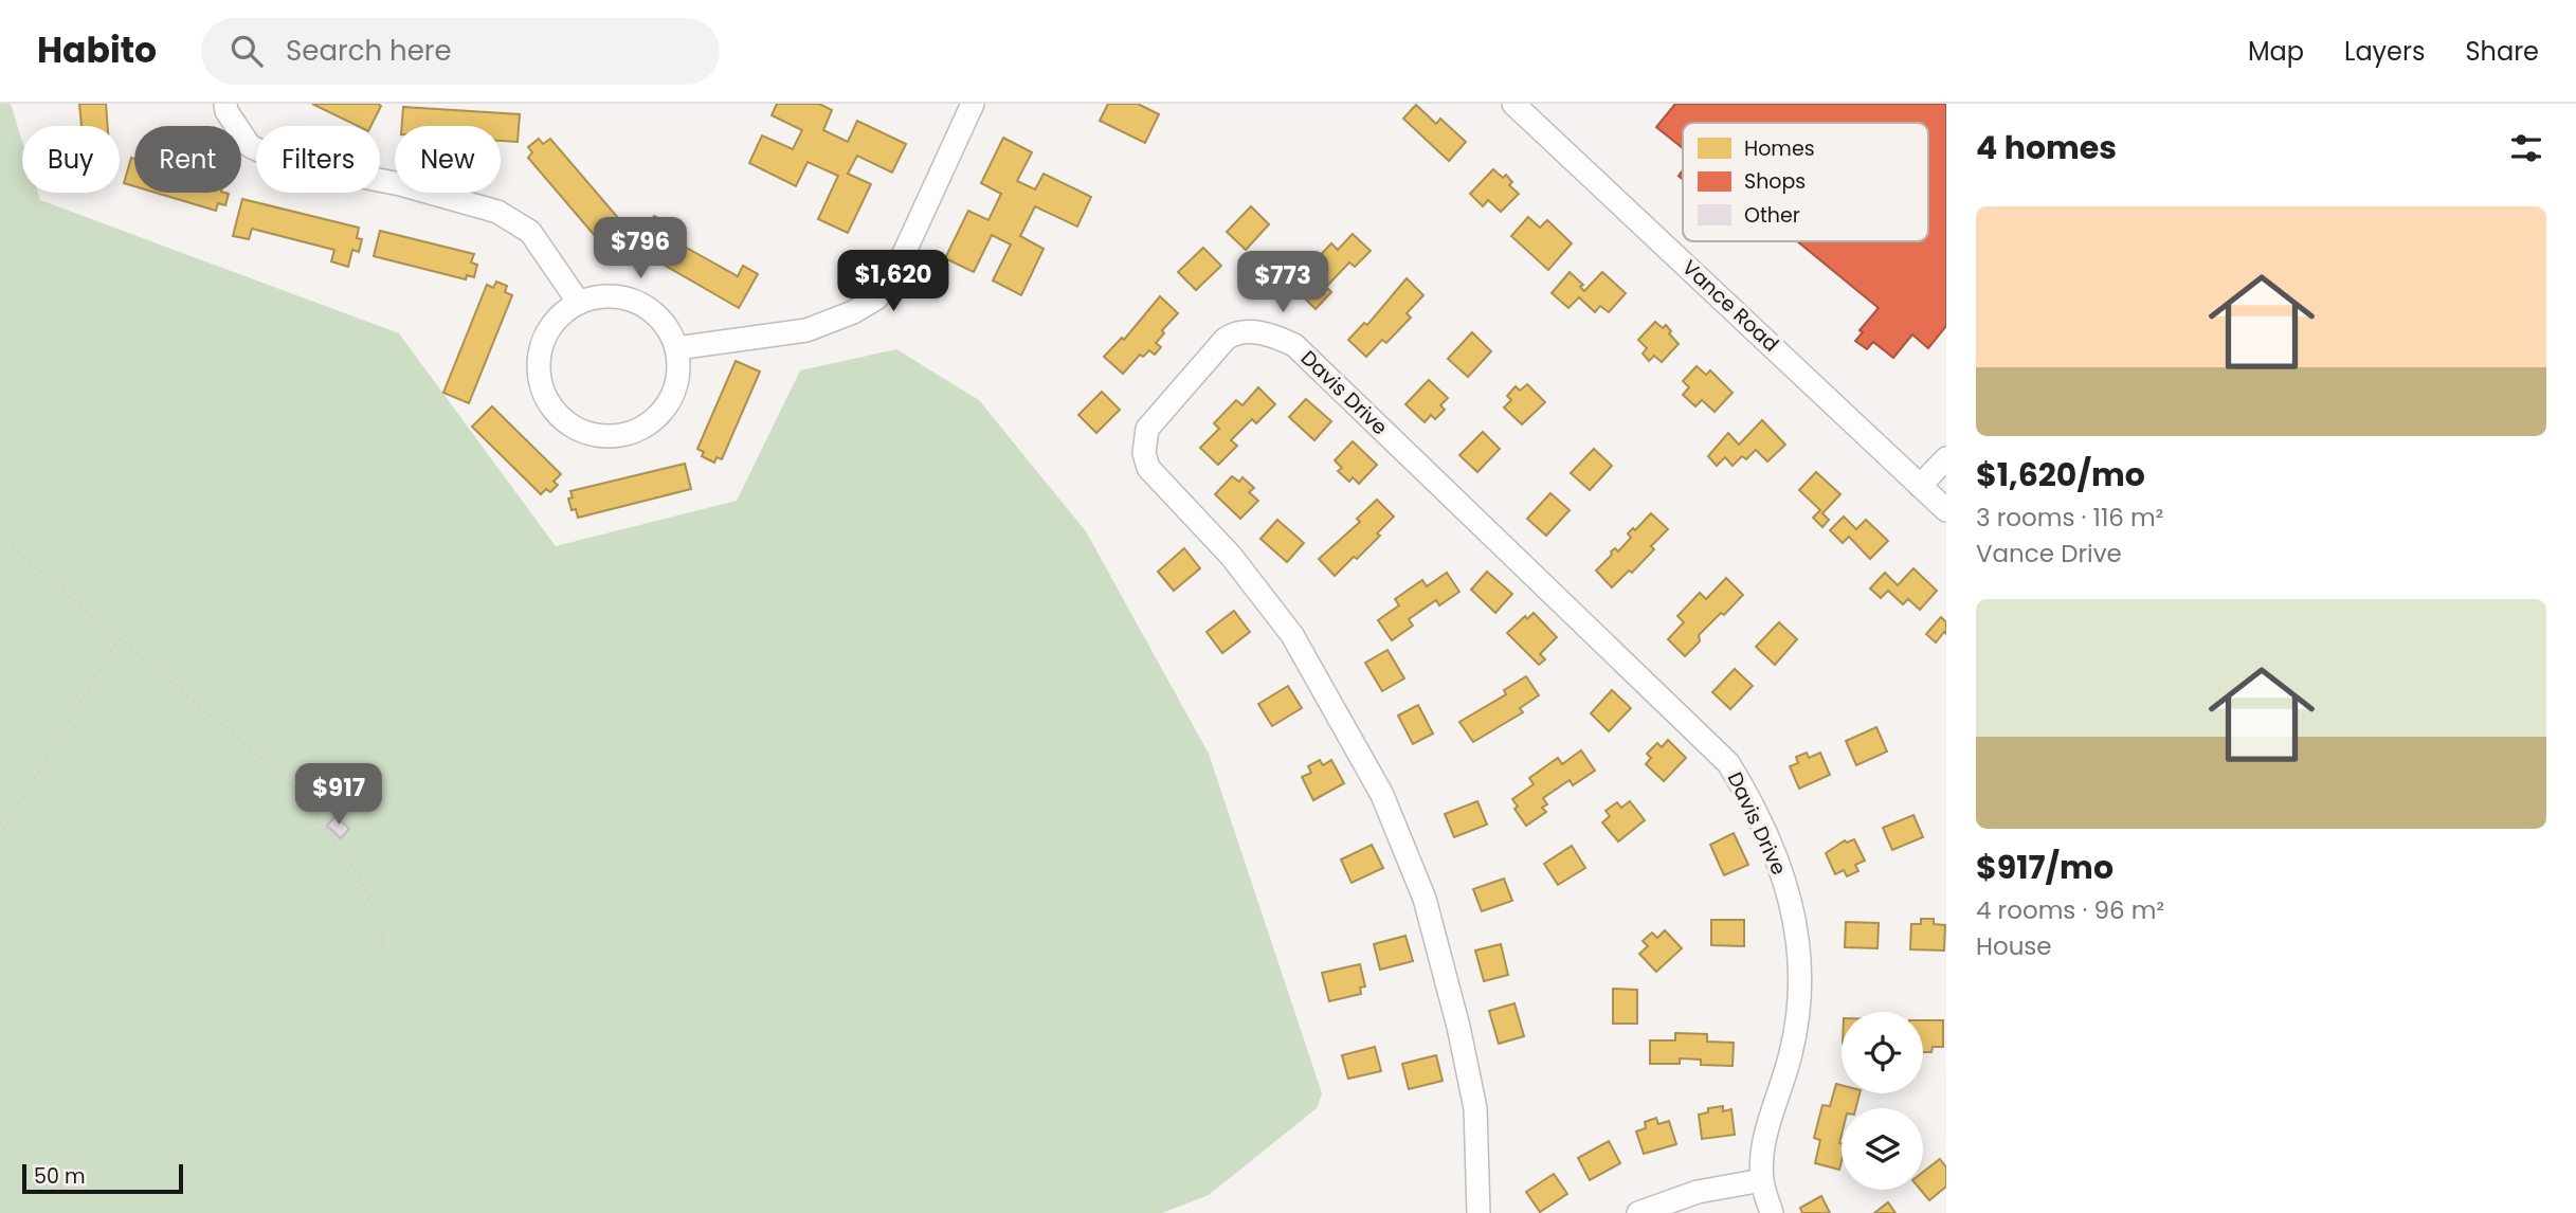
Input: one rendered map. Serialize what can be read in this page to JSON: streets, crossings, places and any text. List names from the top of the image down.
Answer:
{
  "streets": {
    "street": ["Vance Road", "Davis Drive"]
  },
  "legend": ["Homes", "Shops", "Other"],
  "scale_bar": "50 m",
  "page": {
    "header": "Habito",
    "search": "Search here",
    "nav": ["Map", "Layers", "Share"],
    "heading": "4 homes",
    "chip": [
      "Buy",
      "Rent",
      "Filters",
      "New"
    ],
    "list": [
      {
        "name": "$1,620/mo",
        "note": "3 rooms · 116 m² · Vance Drive"
      },
      {
        "name": "$917/mo",
        "note": "4 rooms · 96 m² · House"
      }
    ],
    "price": [
      "$796",
      "$1,620",
      "$773",
      "$917"
    ],
    "scale": "50 m"
  }
}
